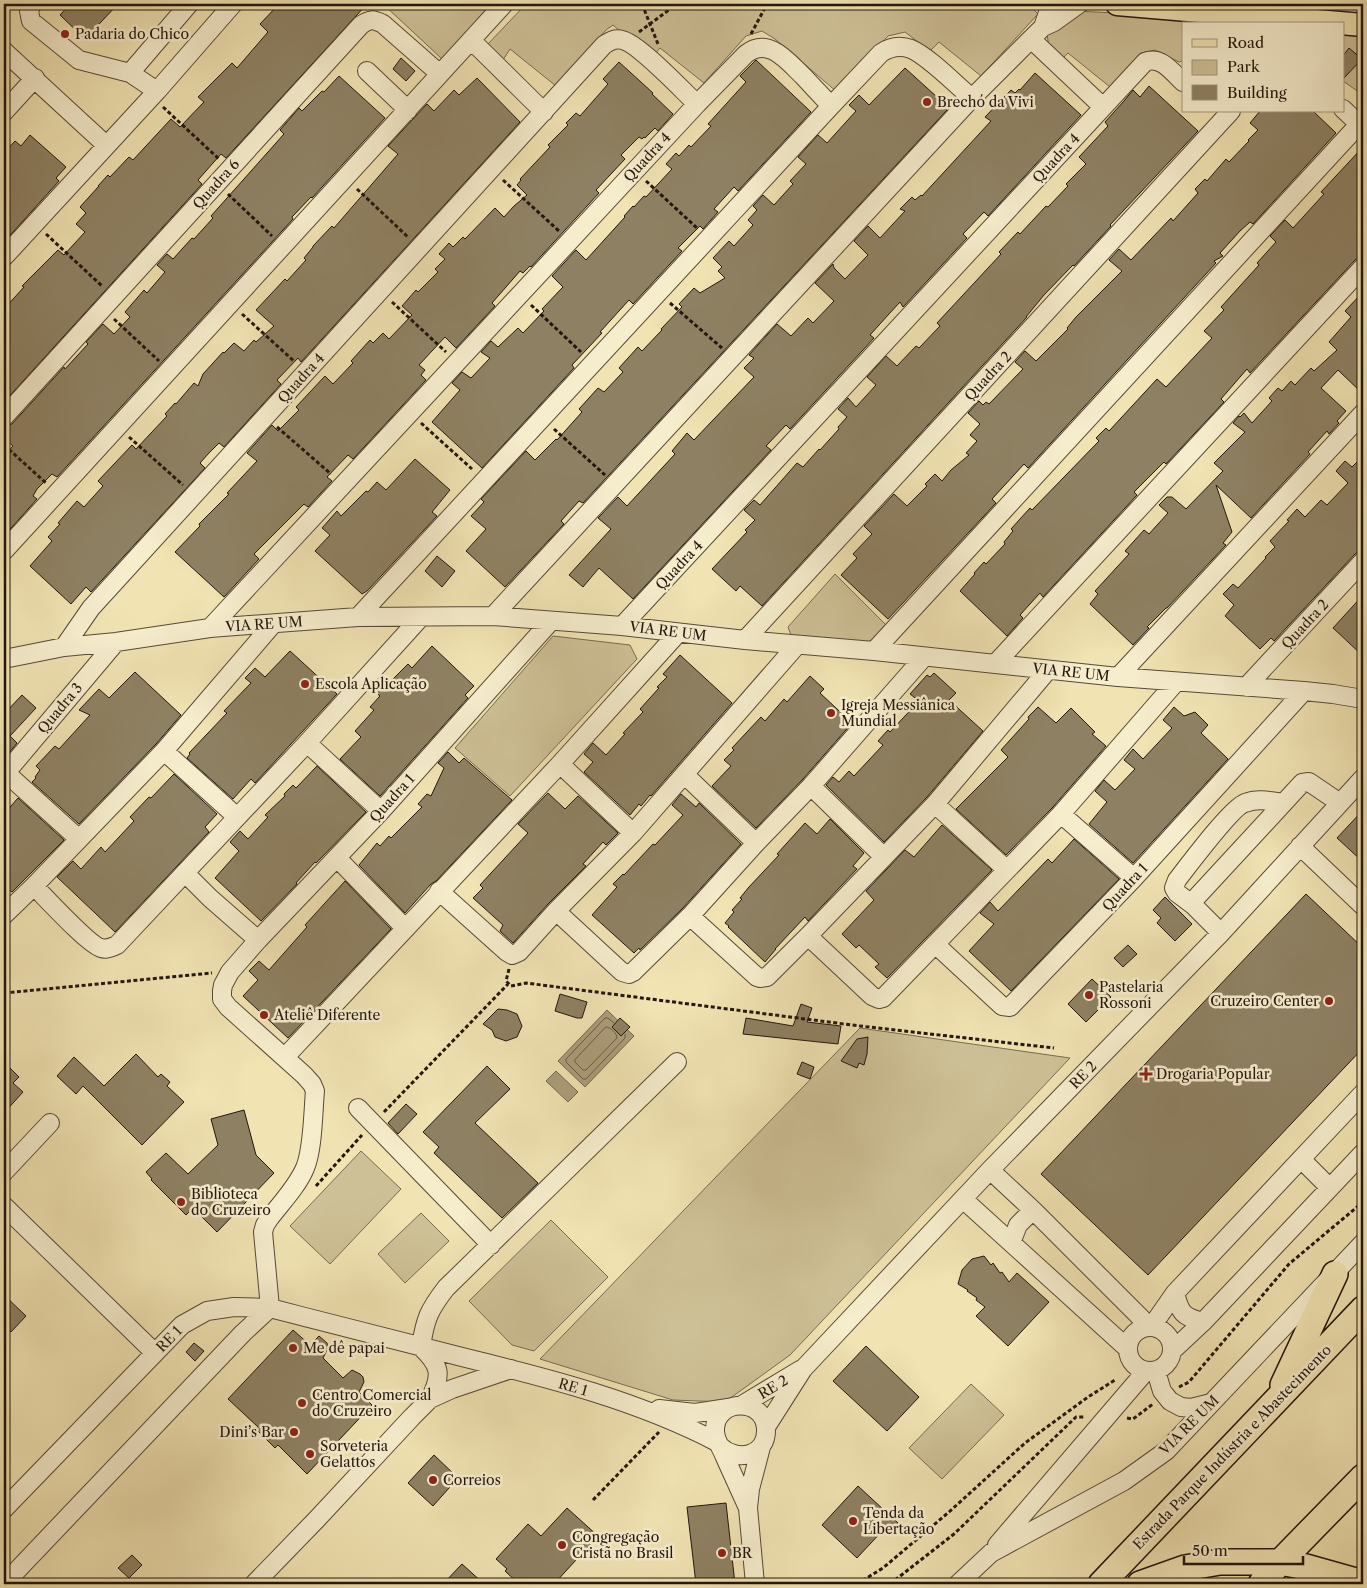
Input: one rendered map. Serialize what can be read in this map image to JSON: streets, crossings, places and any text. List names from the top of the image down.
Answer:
{
  "streets": {
    "highway": ["Estrada Parque Indústria e Abastecimento"],
    "street": [
      "Quadra 4",
      "Quadra 6",
      "Quadra 2",
      "VIA RE UM",
      "Quadra 3",
      "Quadra 1",
      "RE 2",
      "RE 1"
    ]
  },
  "crossings": [
    ["Quadra 4", "VIA RE UM"],
    ["Quadra 2", "VIA RE UM"],
    ["VIA RE UM", "Quadra 3"],
    ["VIA RE UM", "Quadra 1"],
    ["RE 2", "RE 1"]
  ],
  "places": {
    "other": [
      "Padaria do Chico",
      "Brechó da Vivi",
      "Escola Aplicação",
      "Igreja Messiânica Mundial",
      "Pastelaria Rossoni",
      "Cruzeiro Center",
      "Ateliê Diferente",
      "Biblioteca do Cruzeiro",
      "Me dê papai",
      "Centro Comercial do Cruzeiro",
      "Dini’s Bar",
      "Sorveteria Gelattos",
      "Correios",
      "Tenda da Libertação",
      "Congregação Cristã no Brasil",
      "BR"
    ],
    "health": ["Drogaria Popular"]
  },
  "legend": ["Road", "Park", "Building"],
  "scale_bar": "50 m"
}
